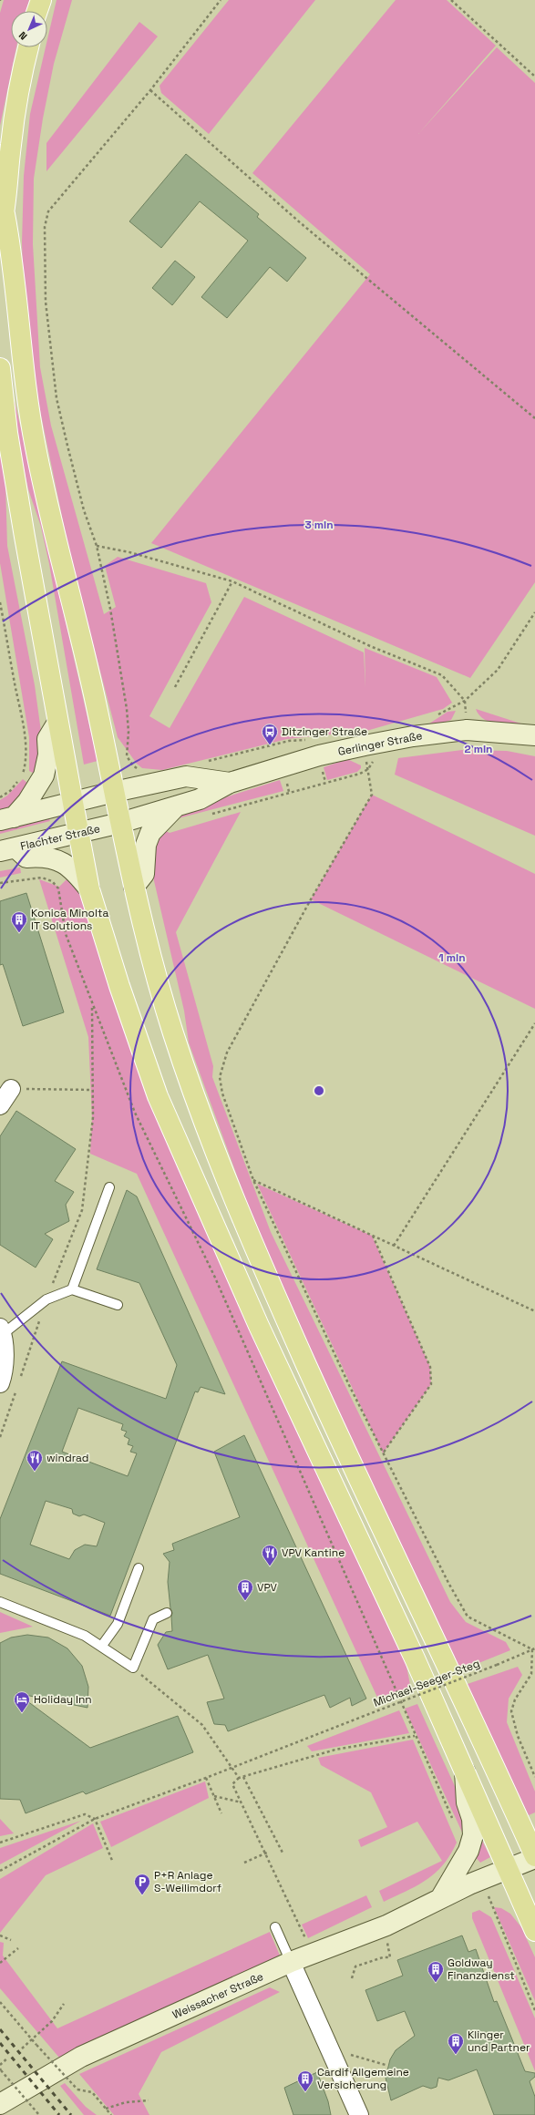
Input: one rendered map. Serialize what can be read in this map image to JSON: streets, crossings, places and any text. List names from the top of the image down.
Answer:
{
  "streets": {
    "main road": ["Gerlinger Straße", "Flachter Straße", "Weissacher Straße"],
    "path": ["Michael-Seeger-Steg"]
  },
  "crossings": [
    ["Gerlinger Straße", "Flachter Straße"]
  ],
  "places": {
    "bus stop": ["Ditzinger Straße"],
    "building": [
      "Konica Minolta IT Solutions",
      "VPV",
      "Goldway Finanzdienst",
      "Klinger und Partner",
      "Cardif Allgemeine Versicherung"
    ],
    "restaurant": ["windrad", "VPV Kantine"],
    "hotel": ["Holiday Inn"],
    "parking": ["P+R Anlage S-Weilimdorf"]
  },
  "north": "bottom left",
  "rings": ["3 min", "2 min", "1 min"]
}
